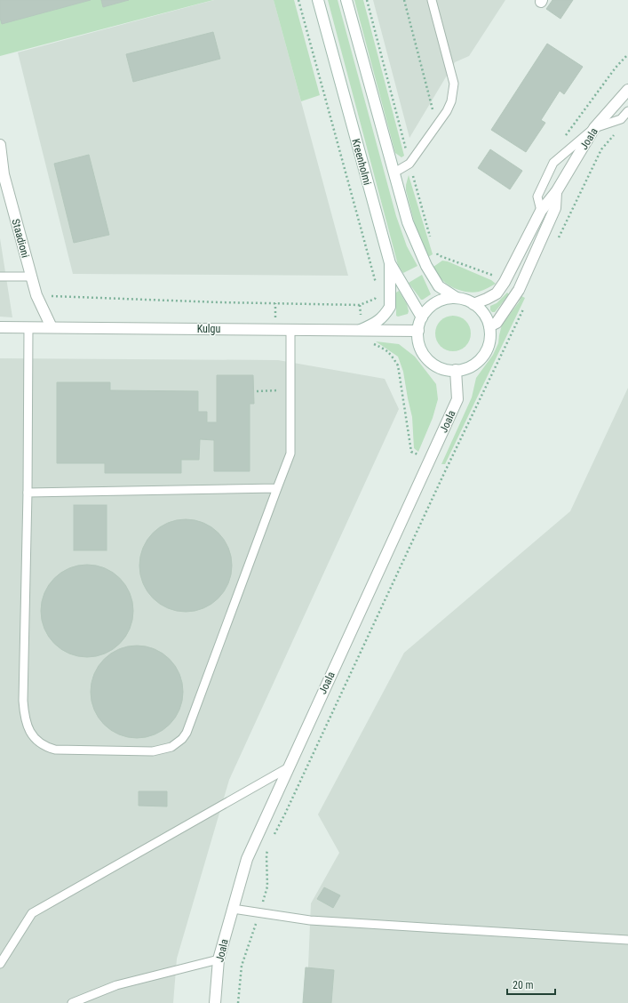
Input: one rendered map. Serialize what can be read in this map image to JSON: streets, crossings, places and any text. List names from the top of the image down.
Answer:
{
  "streets": {
    "street": [
      "Joala",
      "Kreenholmi",
      "Staadioni",
      "Kulgu"
    ]
  },
  "crossings": [
    ["Joala", "Kreenholmi"],
    ["Joala", "Kulgu"],
    ["Kreenholmi", "Kulgu"],
    ["Staadioni", "Kulgu"]
  ],
  "scale_bar": "20 m"
}
